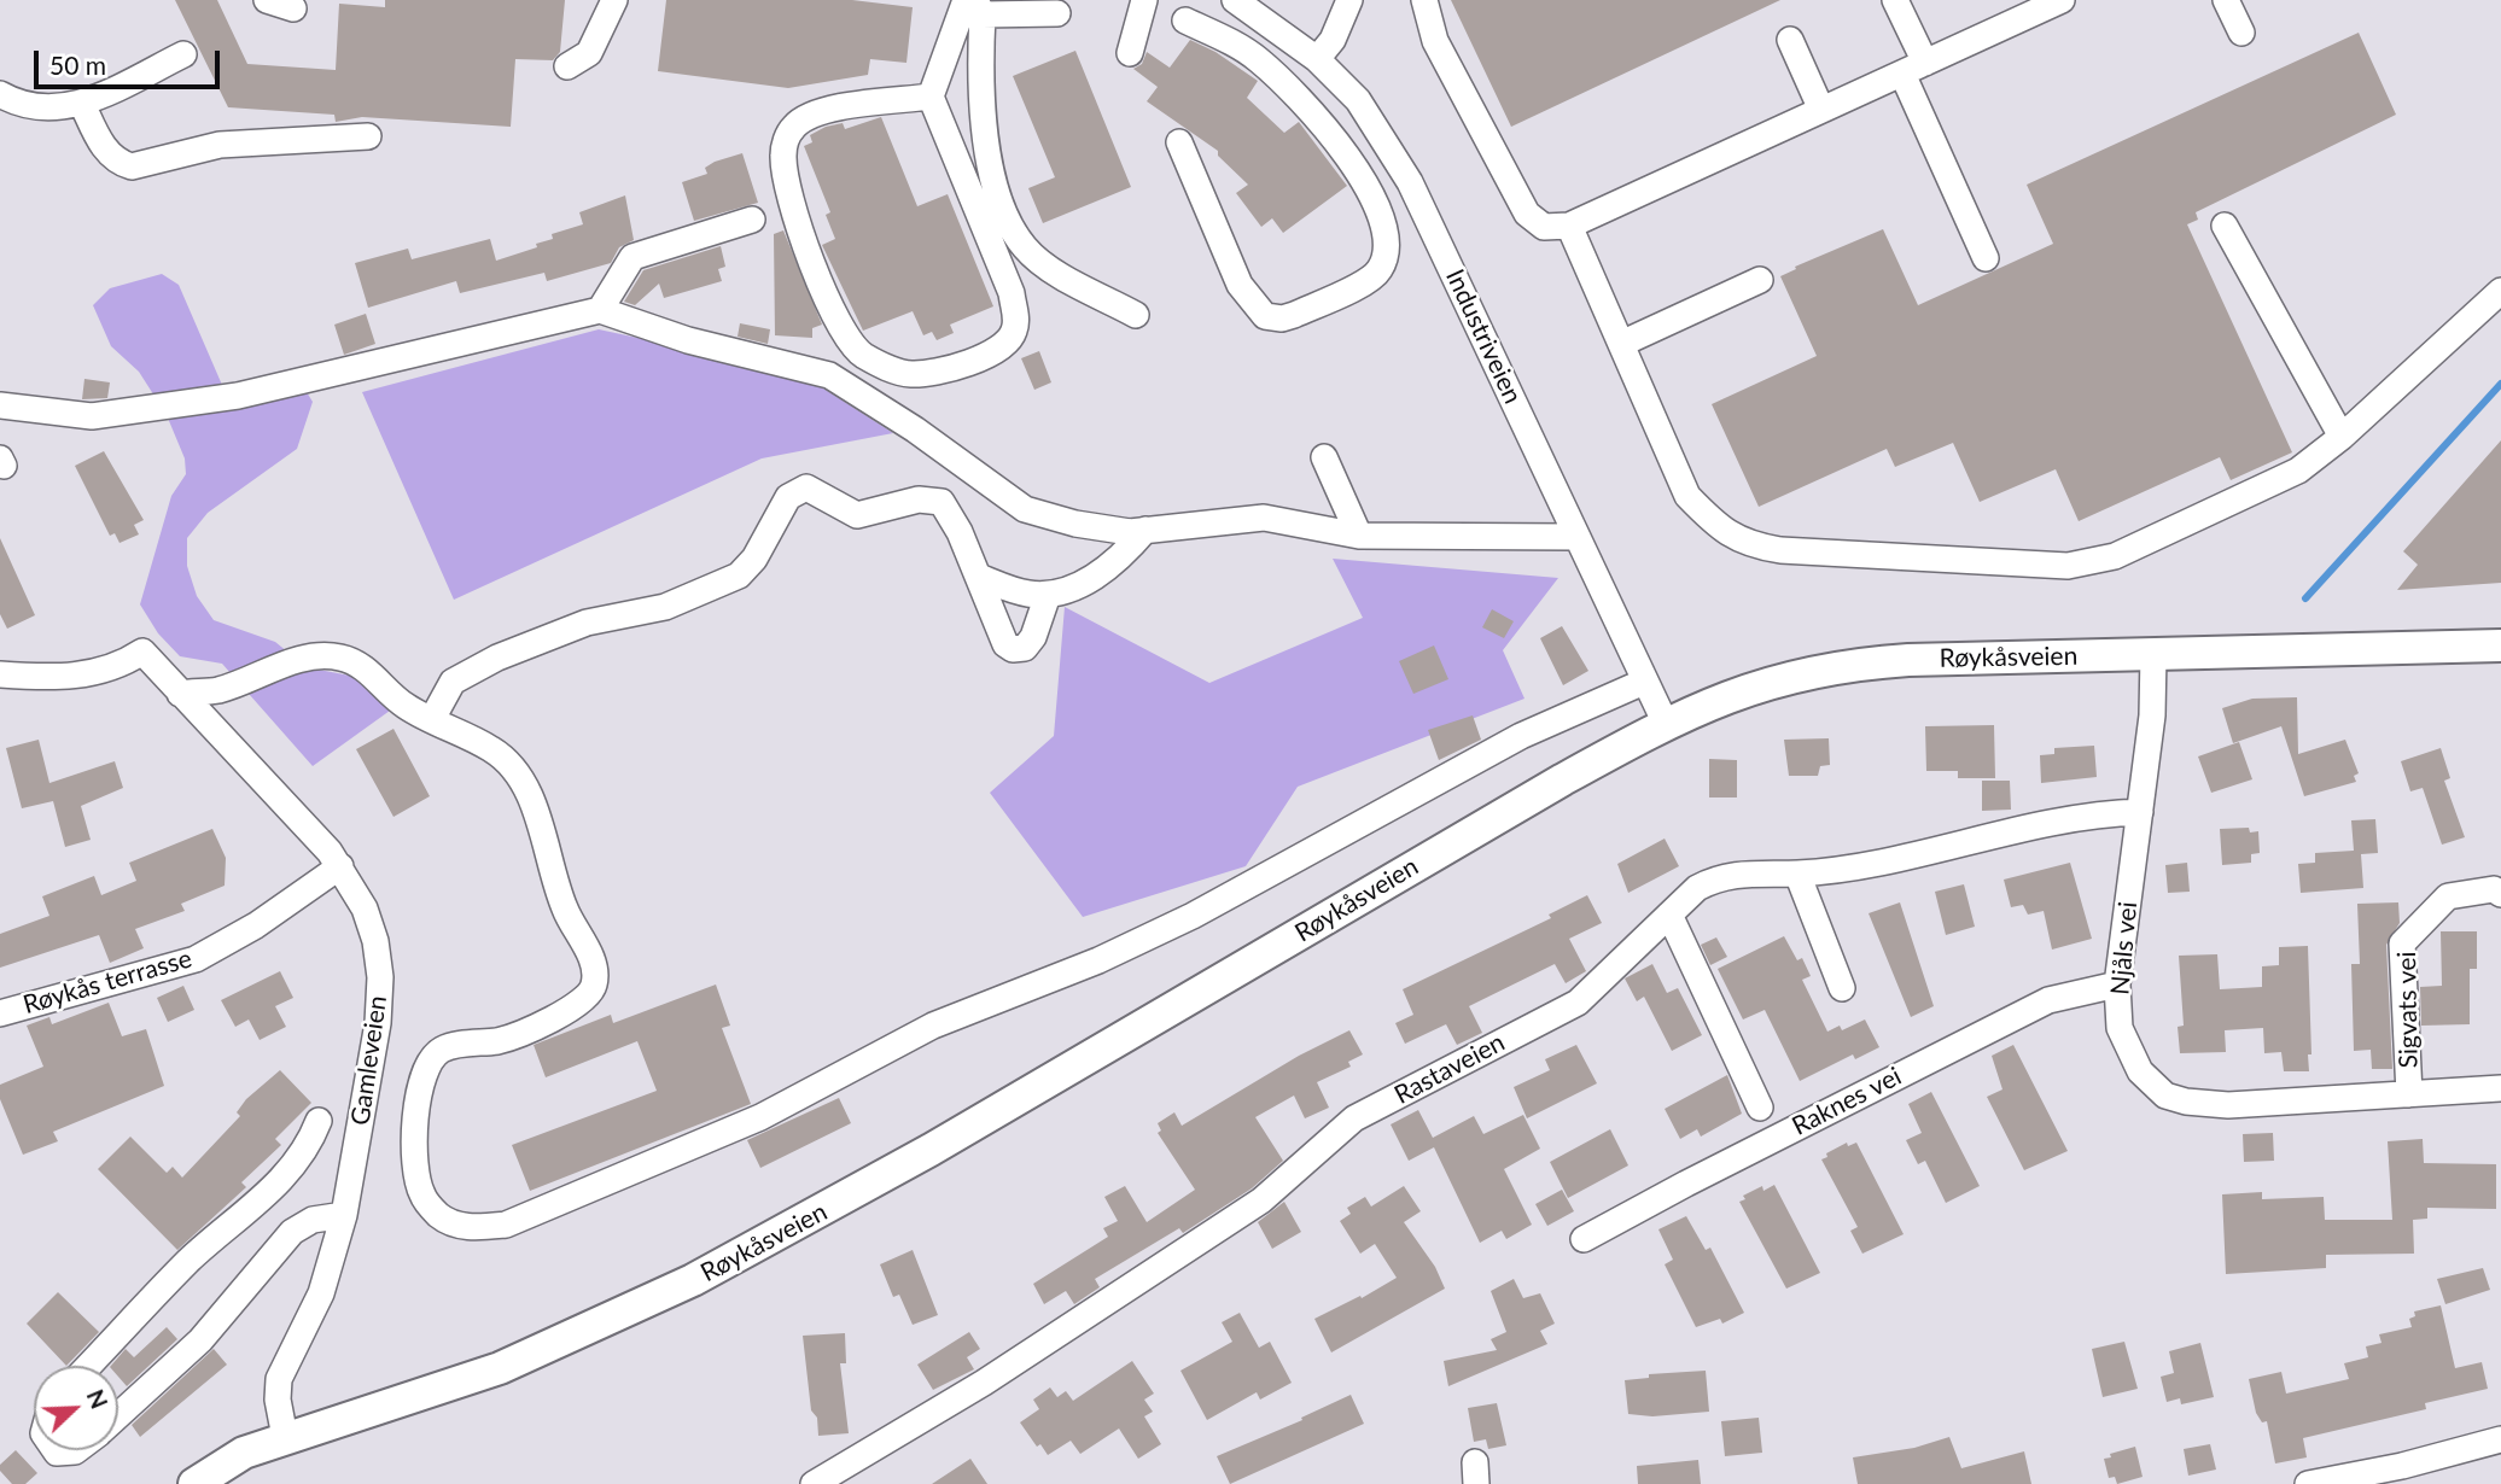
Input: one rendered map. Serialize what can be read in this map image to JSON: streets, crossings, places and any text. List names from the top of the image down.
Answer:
{
  "streets": {
    "main road": ["Røykåsveien"],
    "street": [
      "Industriveien",
      "Njåls vei",
      "Røykås terrasse",
      "Sigvats vei",
      "Gamleveien",
      "Rastaveien",
      "Raknes vei"
    ]
  },
  "crossings": [
    ["Industriveien", "Røykåsveien"],
    ["Røykåsveien", "Njåls vei"],
    ["Røykåsveien", "Gamleveien"],
    ["Njåls vei", "Sigvats vei"],
    ["Njåls vei", "Rastaveien"],
    ["Njåls vei", "Raknes vei"],
    ["Røykås terrasse", "Gamleveien"]
  ],
  "scale_bar": "50 m",
  "north": "top right"
}
